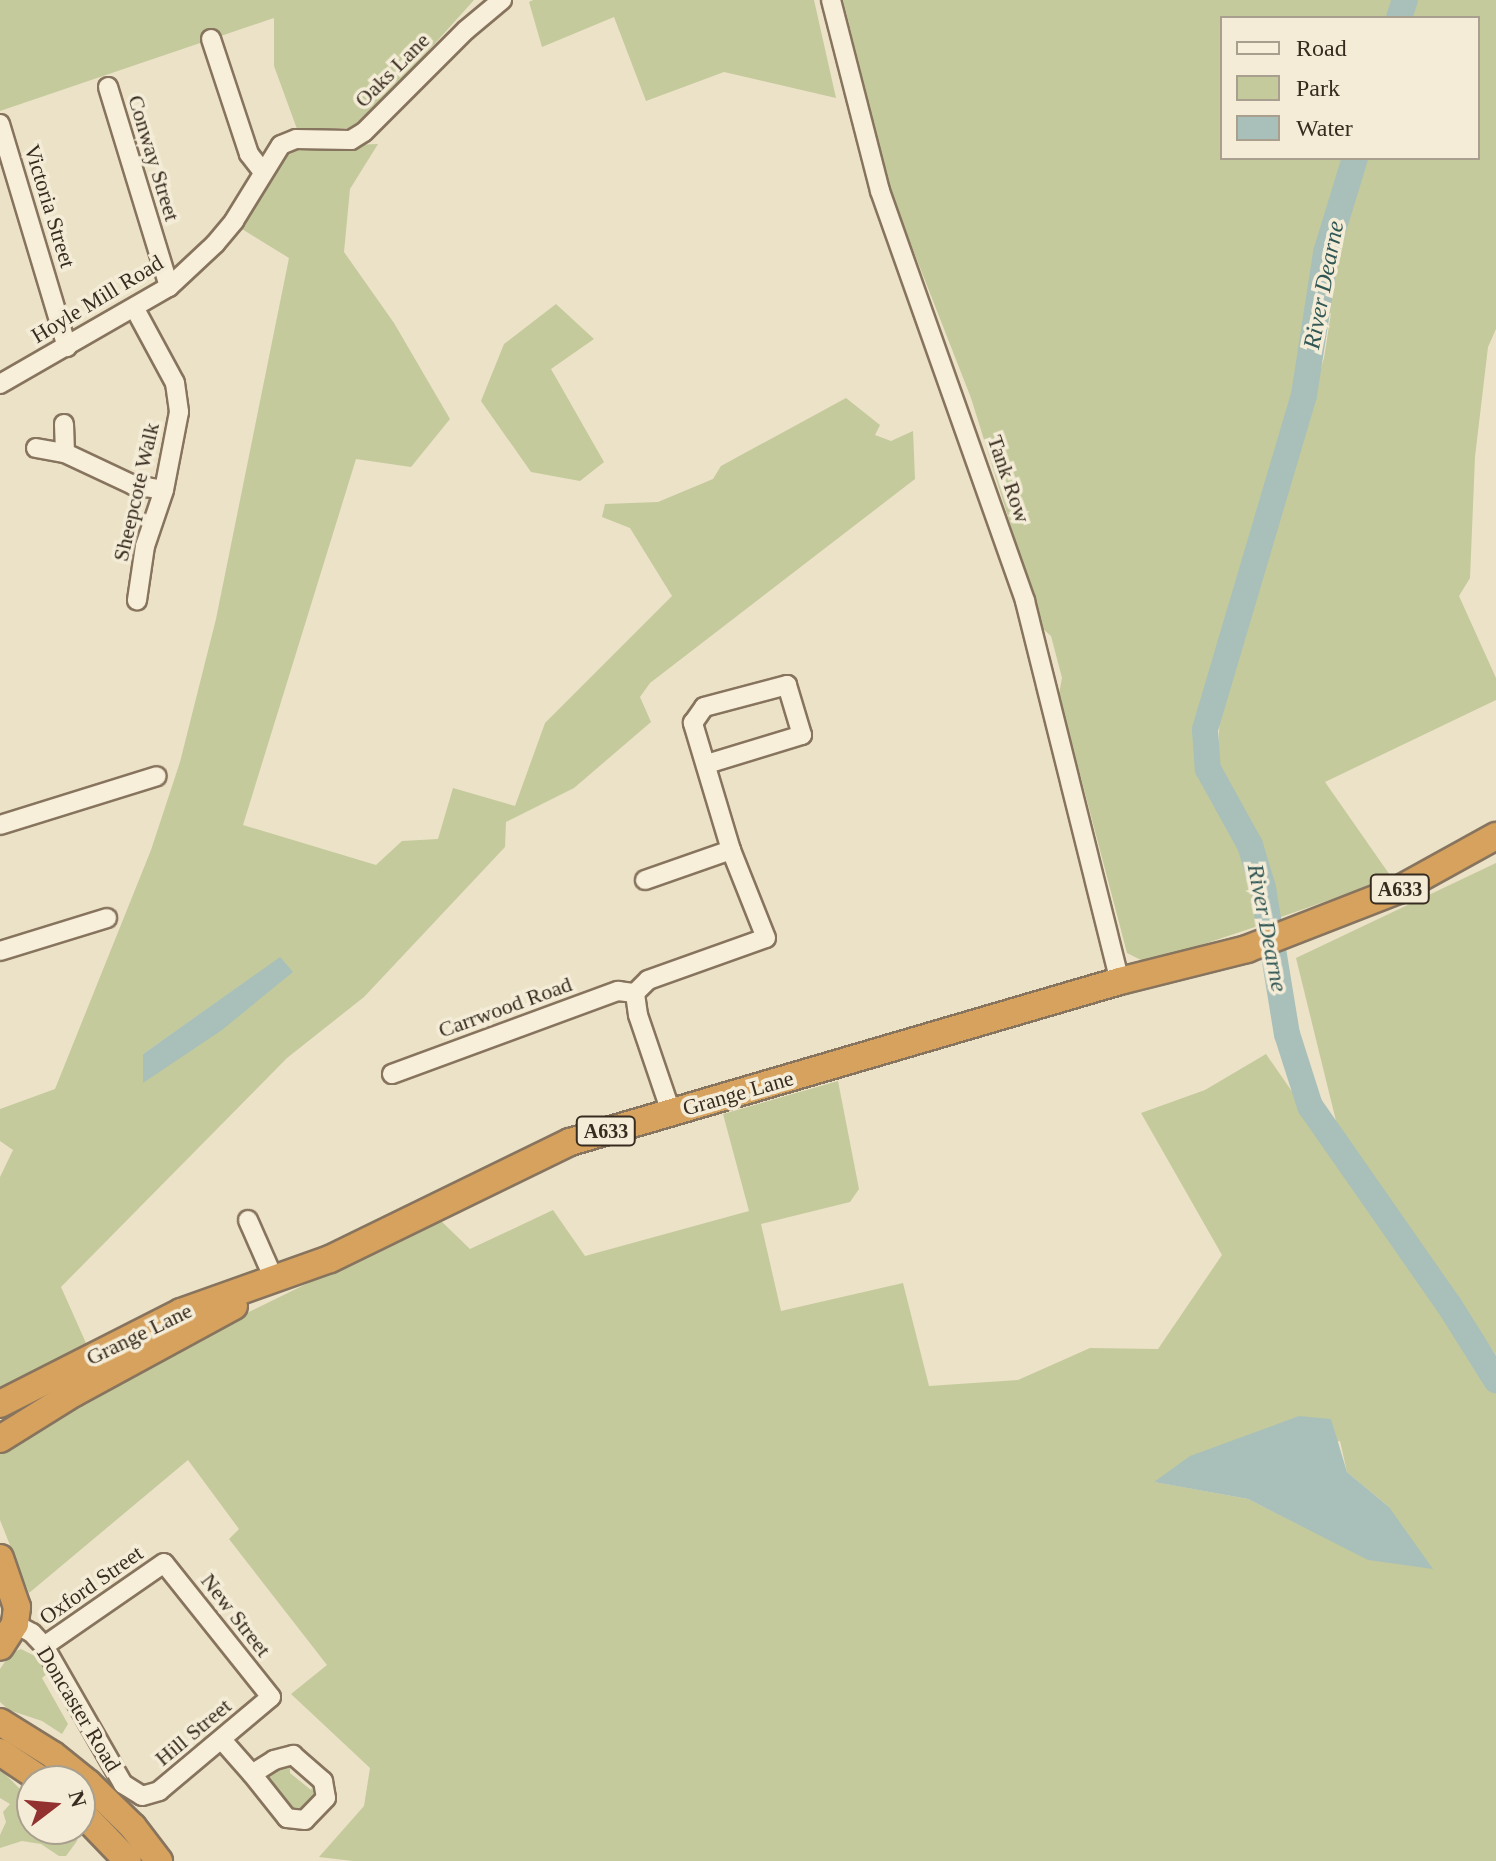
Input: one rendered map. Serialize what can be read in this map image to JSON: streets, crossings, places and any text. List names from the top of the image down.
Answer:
{
  "streets": {
    "highway": ["A633", "Grange Lane", "Doncaster Road"],
    "street": [
      "Oaks Lane",
      "Conway Street",
      "Victoria Street",
      "Hoyle Mill Road",
      "Tank Row",
      "Sheepcote Walk",
      "Carrwood Road",
      "Oxford Street",
      "New Street",
      "Hill Street"
    ]
  },
  "crossings": [
    ["Oaks Lane", "Hoyle Mill Road"],
    ["Conway Street", "Hoyle Mill Road"],
    ["Victoria Street", "Hoyle Mill Road"],
    ["Hoyle Mill Road", "Sheepcote Walk"],
    ["Tank Row", "Grange Lane"],
    ["A633", "Grange Lane"],
    ["Oxford Street", "New Street"],
    ["Oxford Street", "Doncaster Road"],
    ["New Street", "Hill Street"],
    ["Doncaster Road", "Hill Street"]
  ],
  "water": ["River Dearne"],
  "legend": ["Road", "Park", "Water"],
  "north": "right"
}
